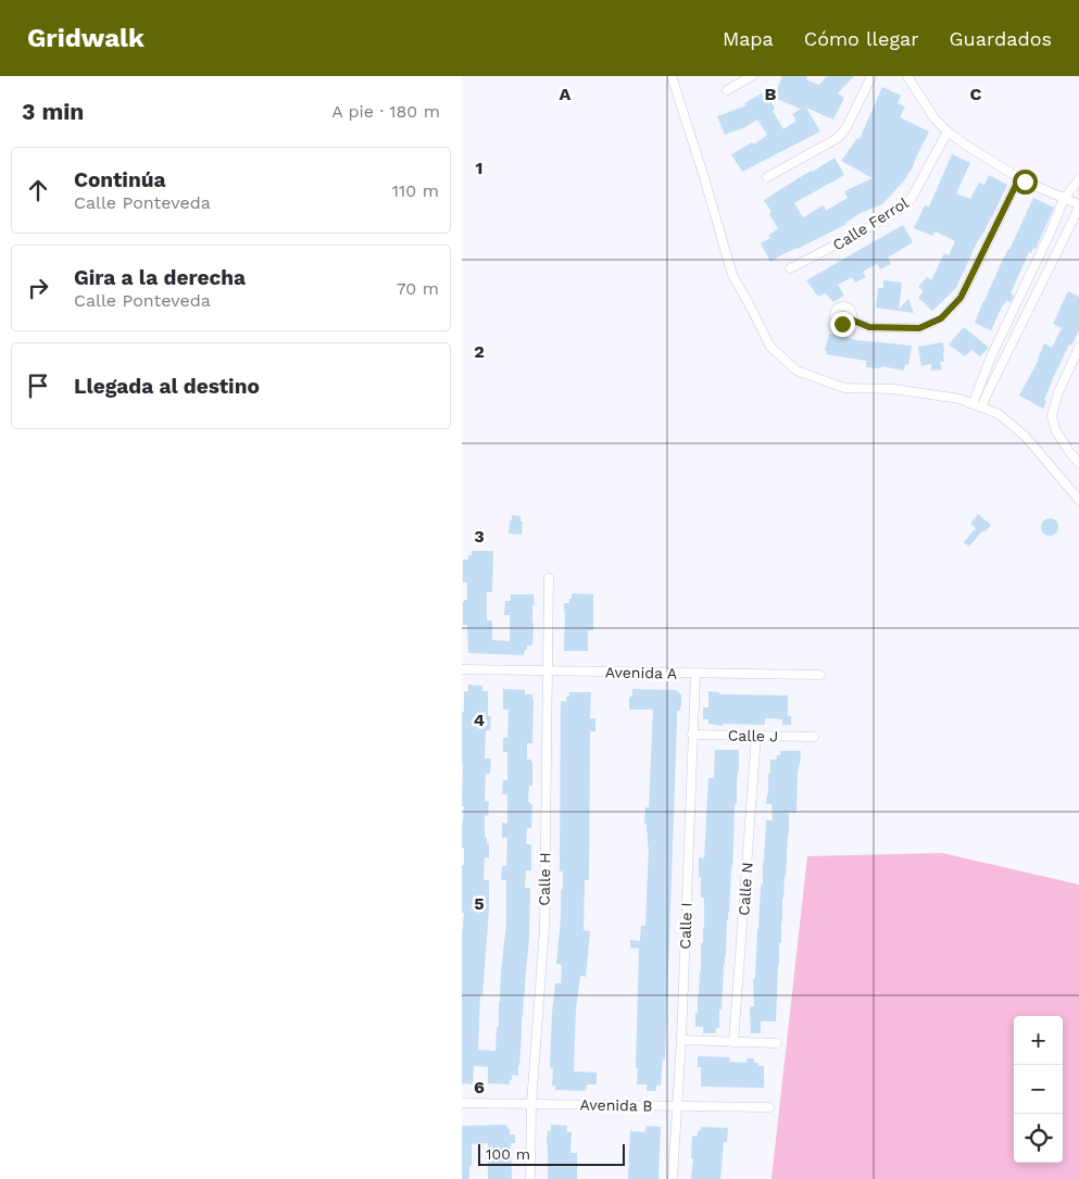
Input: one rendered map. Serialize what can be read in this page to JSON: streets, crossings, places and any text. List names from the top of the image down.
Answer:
{
  "streets": {
    "street": [
      "Calle Ferrol",
      "Avenida A",
      "Calle J",
      "Calle H",
      "Calle N",
      "Calle I",
      "Avenida B"
    ]
  },
  "crossings": [
    ["Avenida A", "Calle H"],
    ["Avenida A", "Calle I"],
    ["Calle J", "Calle N"],
    ["Calle J", "Calle I"],
    ["Calle H", "Avenida B"],
    ["Calle I", "Avenida B"]
  ],
  "scale_bar": "100 m",
  "page": {
    "header": "Gridwalk",
    "nav": ["Mapa", "Cómo llegar", "Guardados"],
    "heading": ["3 min", "A pie · 180 m"],
    "list": [
      ["Continúa", "Calle Ponteveda", "110 m"],
      ["Gira a la derecha", "Calle Ponteveda", "70 m"],
      "Llegada al destino"
    ],
    "map_buttons": ["+", "−"],
    "scale": "100 m"
  },
  "grid": {
    "columns": ["A", "B", "C"],
    "rows": [
      "1",
      "2",
      "3",
      "4",
      "5",
      "6"
    ]
  }
}
